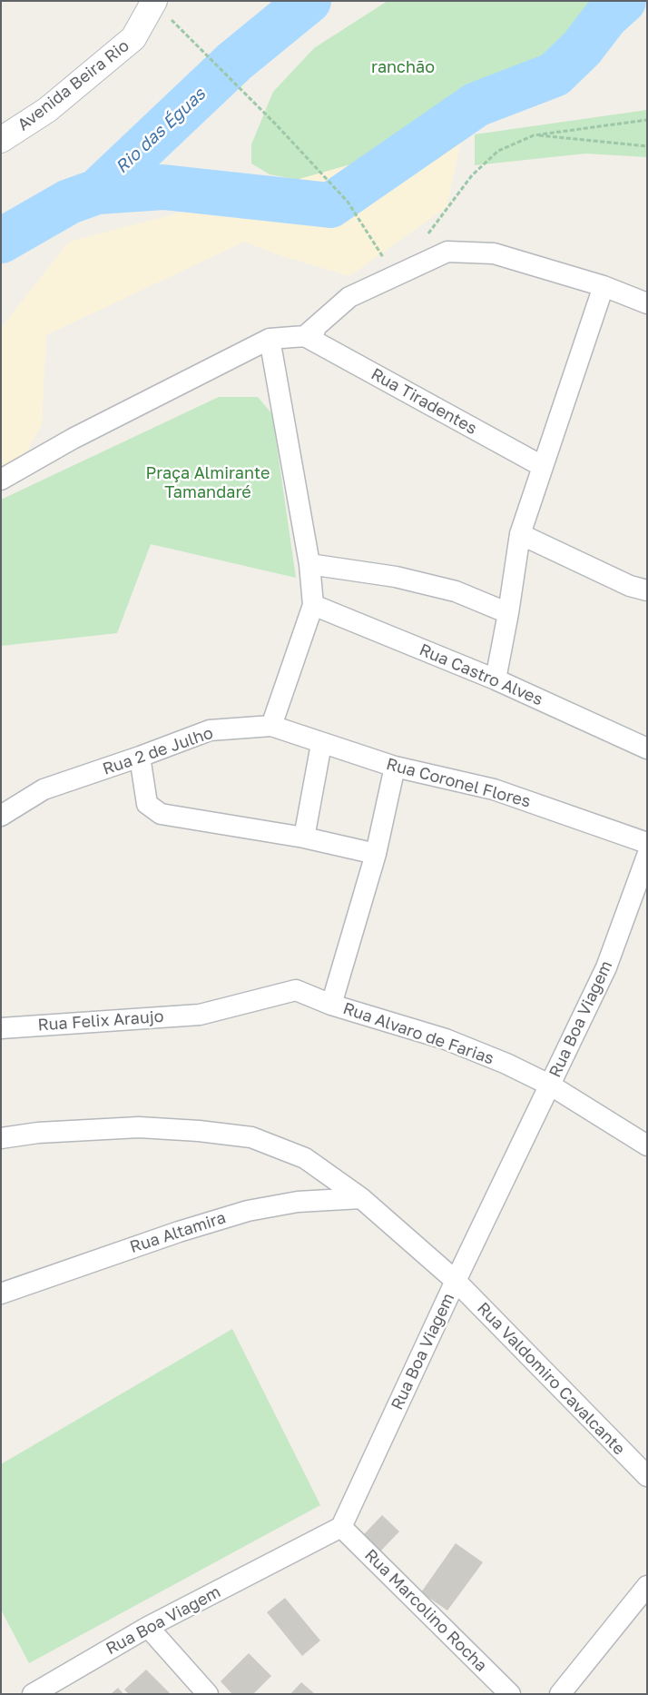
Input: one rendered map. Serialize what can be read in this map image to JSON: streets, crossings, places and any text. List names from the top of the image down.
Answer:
{
  "streets": {
    "street": [
      "Avenida Beira Rio",
      "Rua Tiradentes",
      "Rua Castro Alves",
      "Rua 2 de Julho",
      "Rua Coronel Flores",
      "Rua Boa Viagem",
      "Rua Felix Araujo",
      "Rua Alvaro de Farias",
      "Rua Altamira",
      "Rua Valdomiro Cavalcante",
      "Rua Marcolino Rocha"
    ]
  },
  "crossings": [
    ["Rua 2 de Julho", "Rua Coronel Flores"],
    ["Rua Boa Viagem", "Rua Alvaro de Farias"],
    ["Rua Boa Viagem", "Rua Valdomiro Cavalcante"],
    ["Rua Boa Viagem", "Rua Marcolino Rocha"],
    ["Rua Felix Araujo", "Rua Alvaro de Farias"],
    ["Rua Altamira", "Rua Valdomiro Cavalcante"]
  ],
  "water": ["Rio das Éguas"],
  "parks": ["ranchão", "Praça Almirante Tamandaré"]
}
